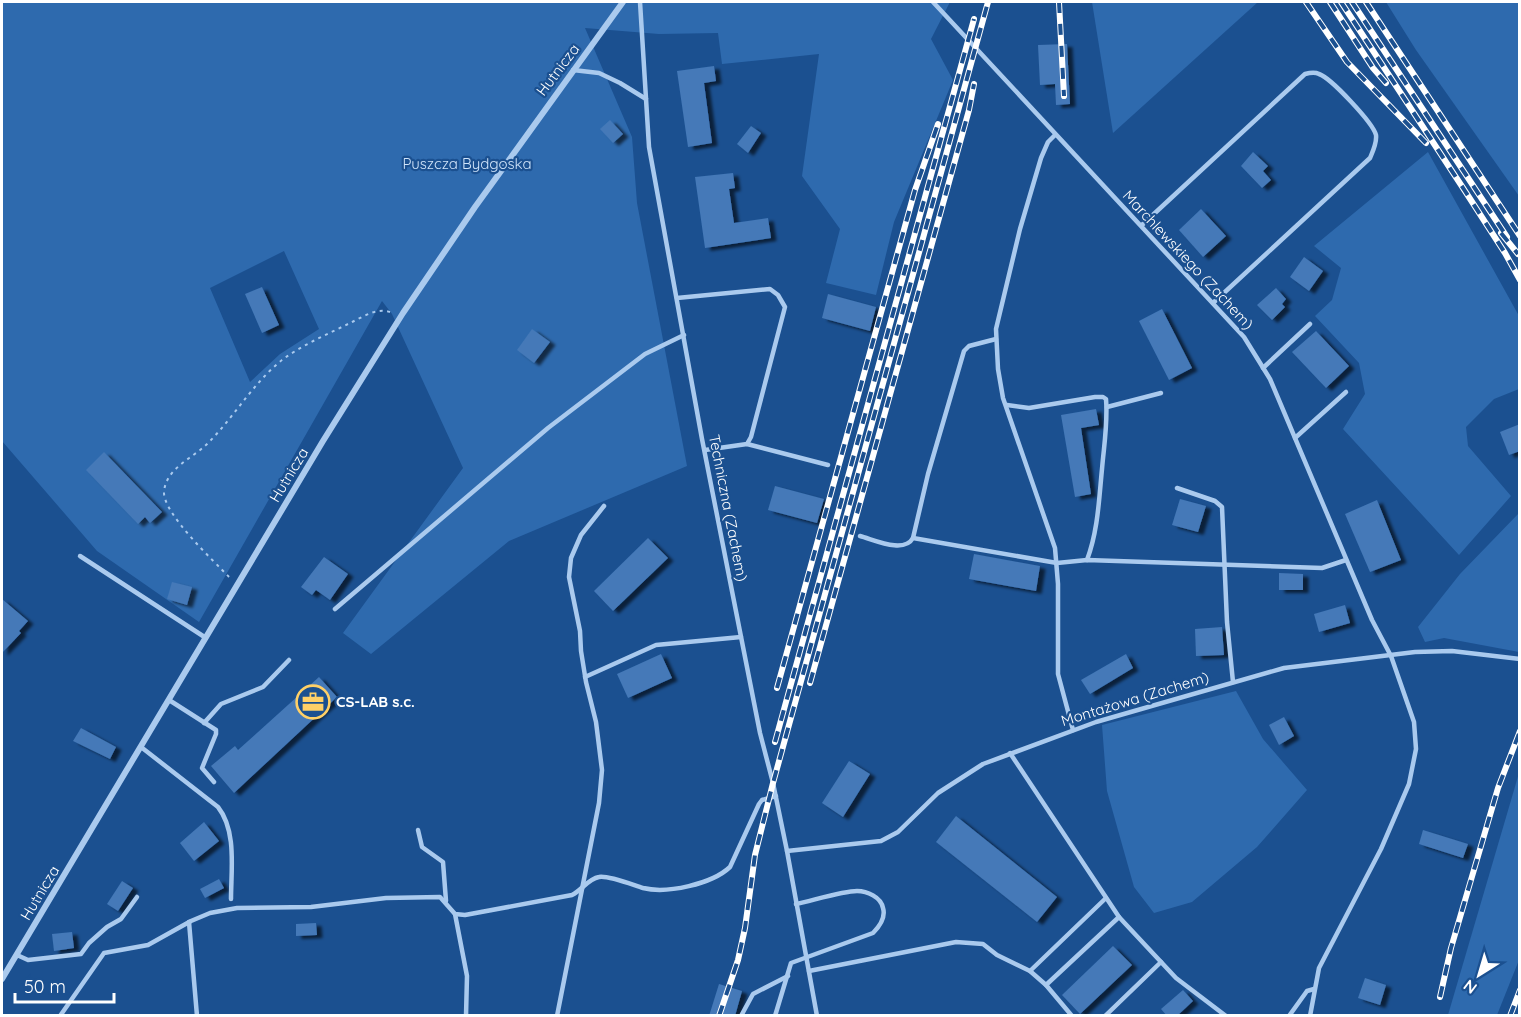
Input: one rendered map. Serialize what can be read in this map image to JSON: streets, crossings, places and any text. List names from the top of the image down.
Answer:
{
  "streets": {
    "street": ["Hutnicza"],
    "lane": ["Marchlewskiego (Zachem)", "Techniczna (Zachem)", "Montażowa (Zachem)"]
  },
  "crossings": [
    ["Marchlewskiego (Zachem)", "Montażowa (Zachem)"],
    ["Techniczna (Zachem)", "Montażowa (Zachem)"]
  ],
  "parks": ["Puszcza Bydgoska"],
  "places": {
    "office": ["CS-LAB s.c."]
  },
  "scale_bar": "50 m",
  "north": "bottom left"
}
